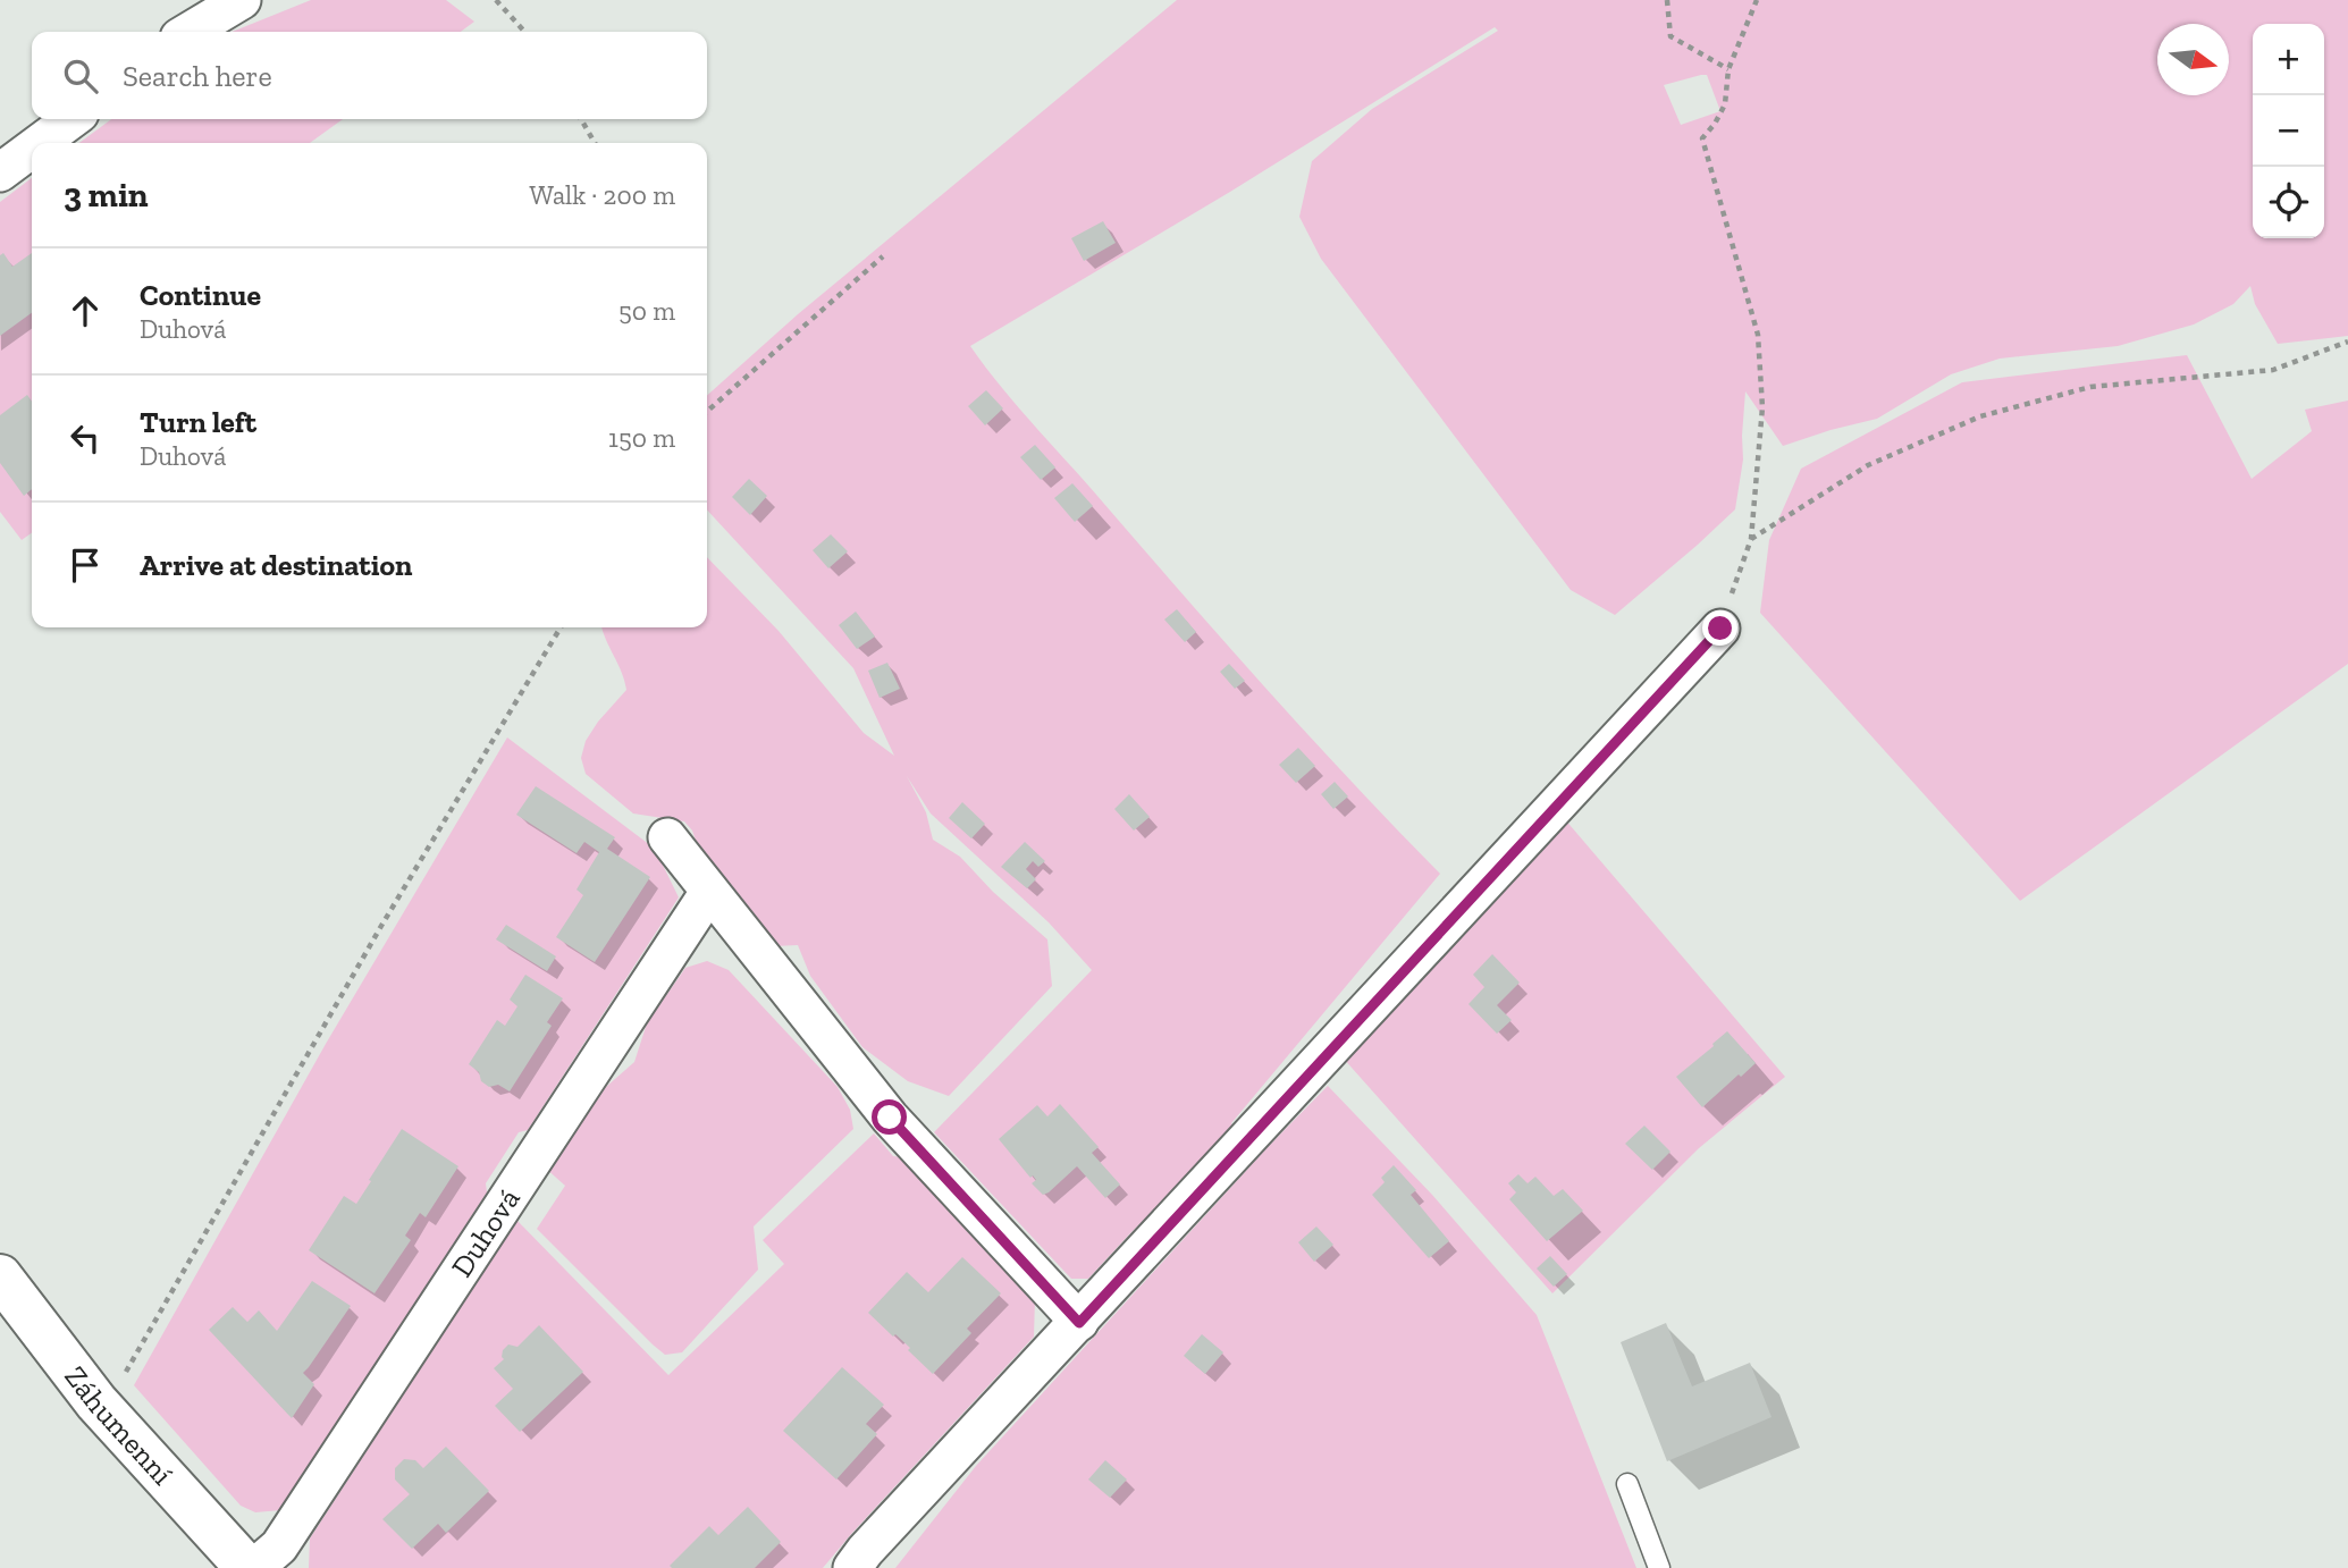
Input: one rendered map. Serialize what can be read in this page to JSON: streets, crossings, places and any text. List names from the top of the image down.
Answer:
{
  "streets": {
    "main road": ["Záhumenní"],
    "street": ["Duhová"]
  },
  "north": "right",
  "page": {
    "map_buttons": ["+", "−"],
    "search": "Search here",
    "heading": ["3 min", "Walk · 200 m"],
    "list": [
      ["Continue", "Duhová", "50 m"],
      ["Turn left", "Duhová", "150 m"],
      "Arrive at destination"
    ]
  }
}
